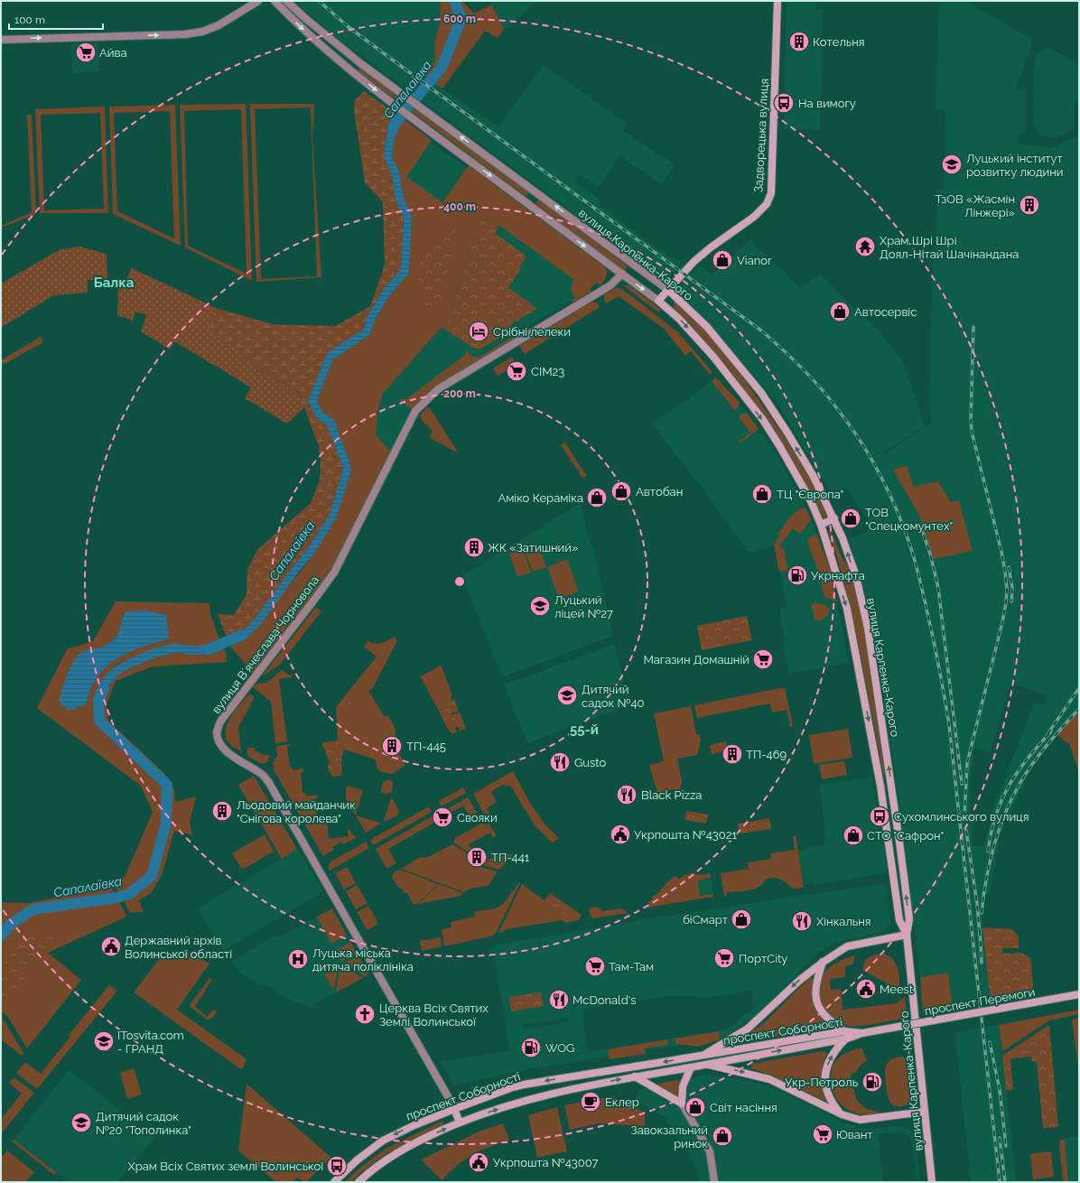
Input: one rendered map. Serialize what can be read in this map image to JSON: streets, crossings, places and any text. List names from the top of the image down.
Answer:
{
  "streets": {
    "main road": [
      "Задворецька вулиця",
      "вулиця Карпенка-Карого",
      "проспект Перемоги",
      "проспект Соборності"
    ],
    "street": ["вулиця Вʼячеслава Чорновола"]
  },
  "crossings": [
    ["Задворецька вулиця", "вулиця Карпенка-Карого"],
    ["вулиця Карпенка-Карого", "вулиця Вʼячеслава Чорновола"],
    ["вулиця Вʼячеслава Чорновола", "проспект Соборності"],
    ["проспект Перемоги", "проспект Соборності"]
  ],
  "districts": ["Балка", "55-й"],
  "water": ["Сапалаївка"],
  "places": {
    "building": [
      "Котельня",
      "ТзОВ «Жасмін Лінжері»",
      "ЖК «Затишний»",
      "ТП-445",
      "ТП-469",
      "Льодовий майданчик \"Снігова королева\"",
      "ТП-441"
    ],
    "supermarket": [
      "Айва",
      "СІМ23",
      "Магазин Домашній",
      "Свояки",
      "ПортCity",
      "Там-Там",
      "Ювант"
    ],
    "bus stop": ["На вимогу", "Сухомлинського вулиця", "Храм Всіх Святих землі Волинської"],
    "school or university": [
      "Луцький інститут розвитку людини",
      "Луцький ліцей №27",
      "Дитячий садок №40",
      "ITosvita.com - ГРАНД",
      "Дитячий садок №20 \"Тополинка\""
    ],
    "temple": ["Храм Шрі Шрі Доял-Нітай Шачінандана"],
    "shop": [
      "Vianor",
      "Автосервіс",
      "Автобан",
      "ТЦ \"Європа\"",
      "Аміко Кераміка",
      "ТОВ \"Спецкомунтех\"",
      "СТО \"Сафрон\"",
      "біСмарт",
      "Світ насіння",
      "Завокзальний ринок"
    ],
    "hotel": ["Срібні лелеки"],
    "fuel station": ["Укрнафта", "WOG", "Укр-Петроль"],
    "restaurant": [
      "Gusto",
      "Black Pizza",
      "Хінкальня",
      "McDonald's"
    ],
    "public building": [
      "Укрпошта №43021",
      "Державний архів Волинської області",
      "Meest",
      "Укрпошта №43007"
    ],
    "hospital": ["Луцька міська дитяча поліклініка"],
    "church": ["Церква Всіх Святих Землі Волинської"],
    "cafe": ["Еклер"]
  },
  "scale_bar": "100 m",
  "rings": ["600 m", "400 m", "200 m"]
}
